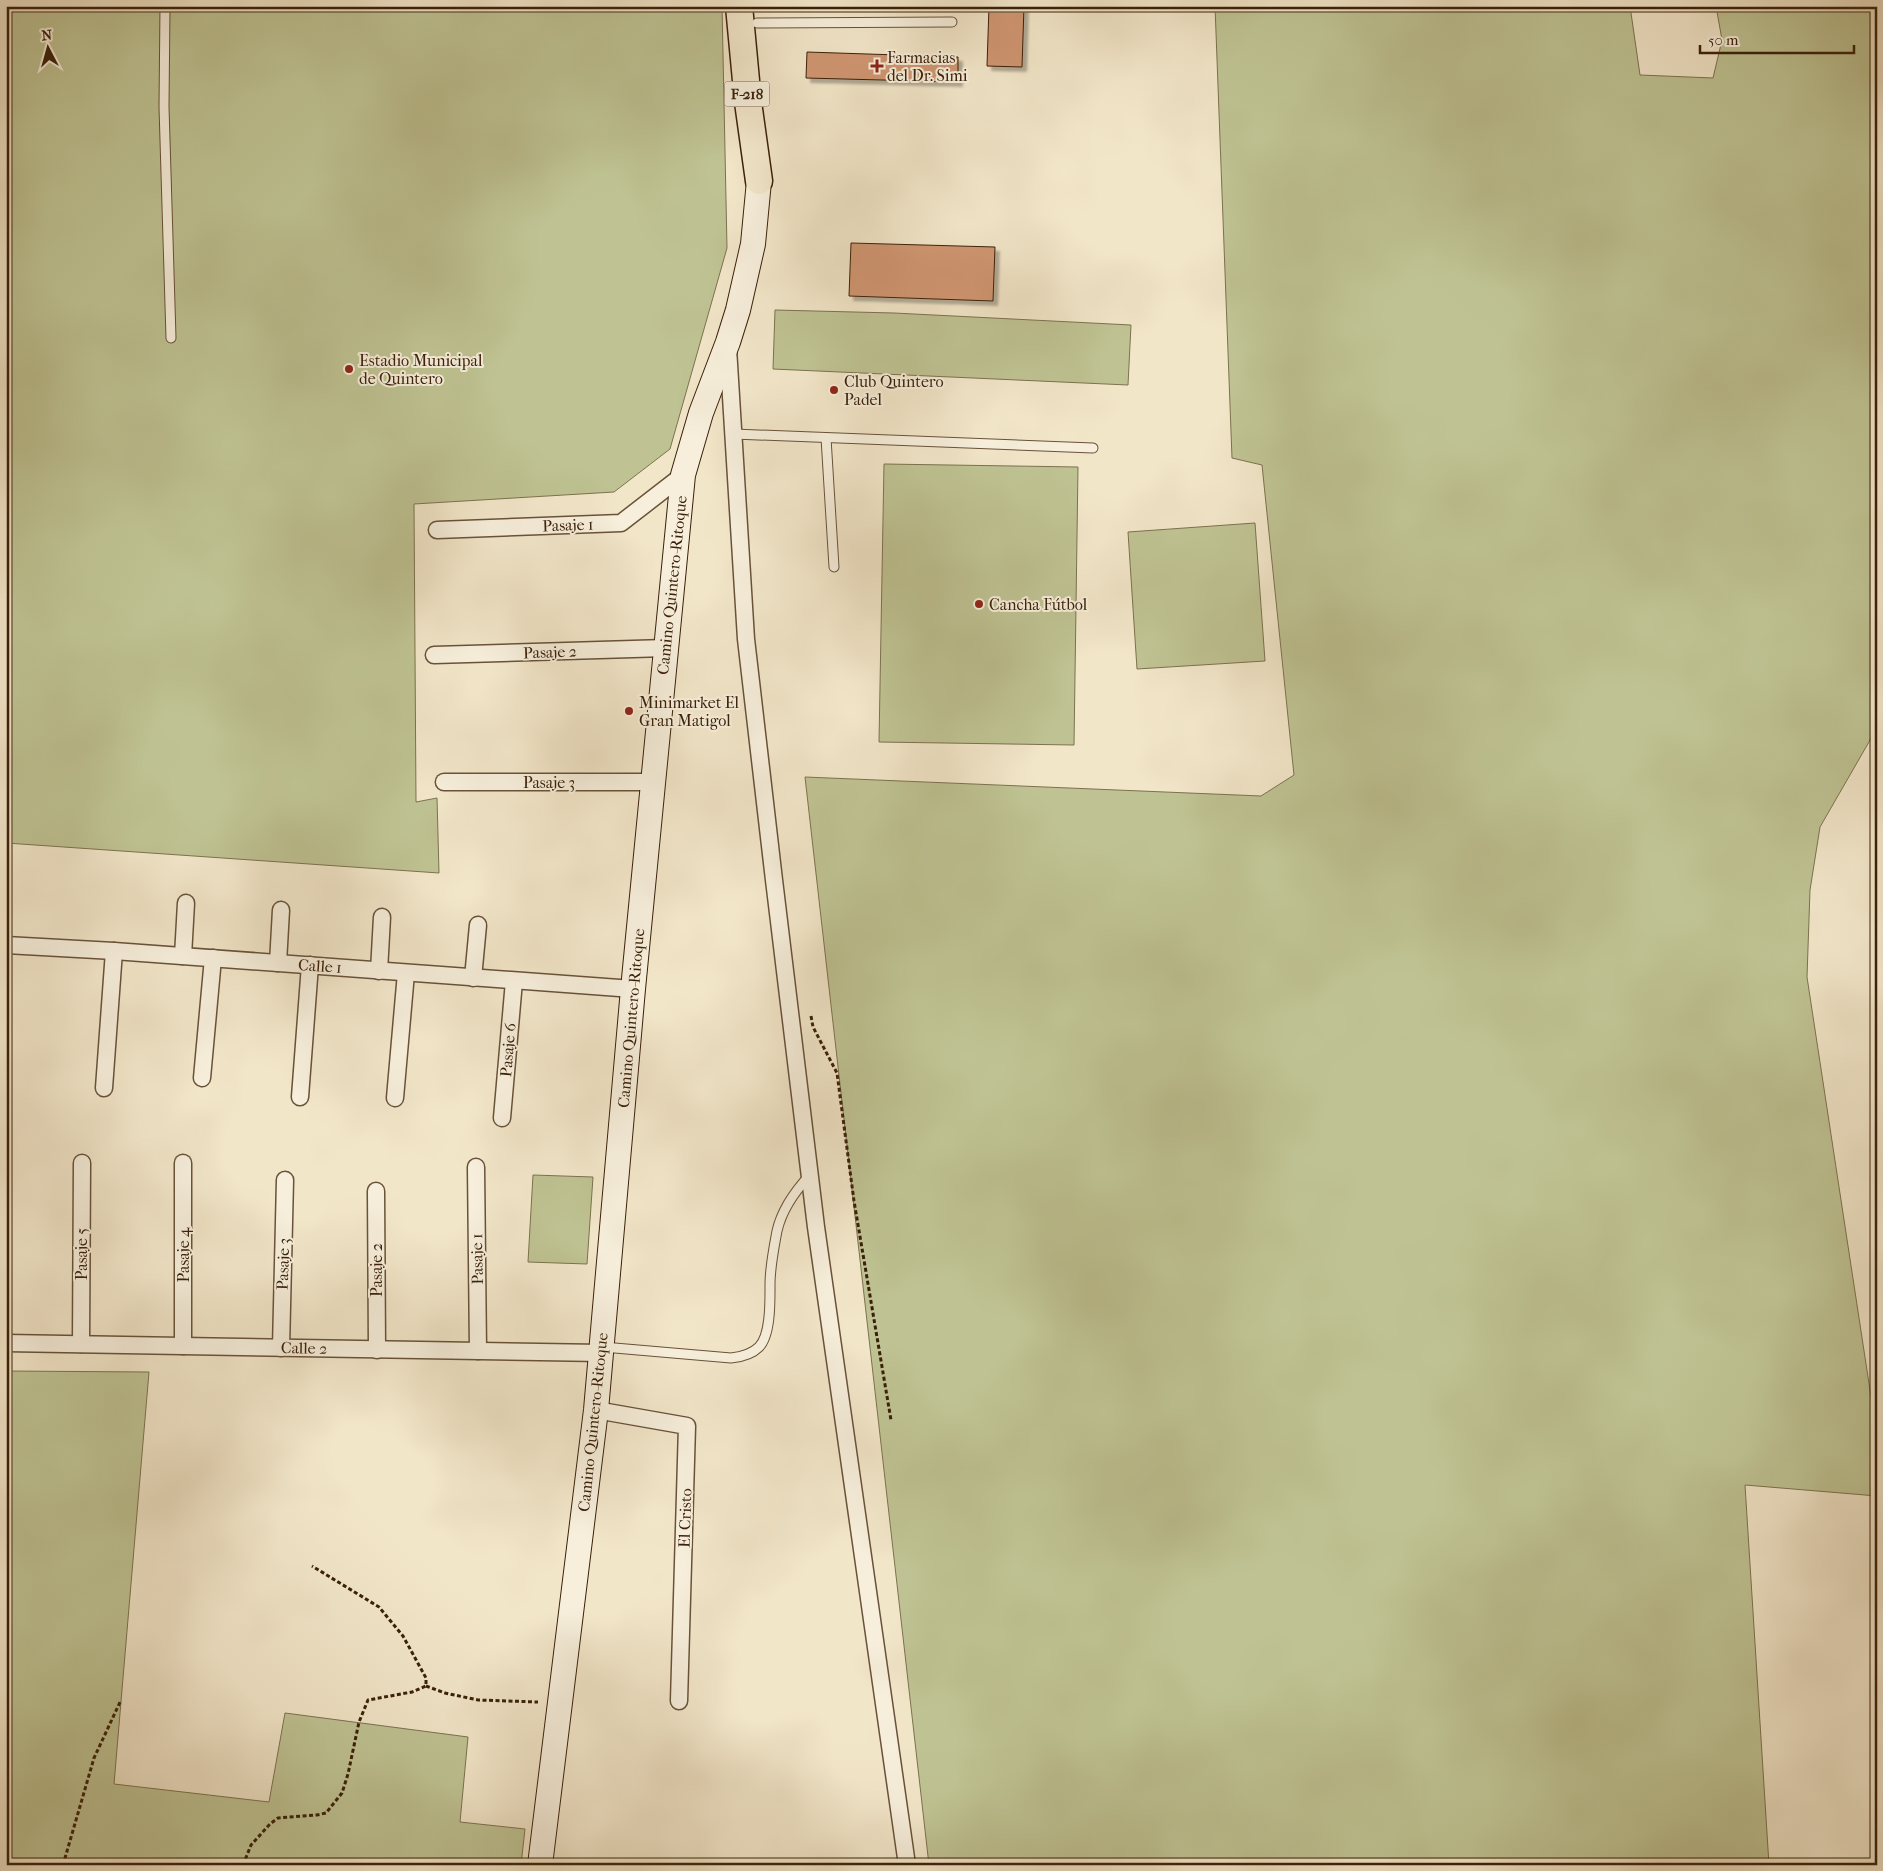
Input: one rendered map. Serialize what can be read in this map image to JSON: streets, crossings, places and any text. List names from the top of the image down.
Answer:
{
  "streets": {
    "main road": ["F-218", "Camino Quintero-Ritoque"],
    "street": [
      "Pasaje 1",
      "Pasaje 2",
      "Pasaje 3",
      "Calle 1",
      "Pasaje 6",
      "Pasaje 5",
      "Pasaje 4",
      "Calle 2",
      "El Cristo"
    ]
  },
  "crossings": [
    ["Pasaje 1", "Camino Quintero-Ritoque"],
    ["Pasaje 1", "Calle 2"],
    ["Camino Quintero-Ritoque", "Pasaje 2"],
    ["Camino Quintero-Ritoque", "Pasaje 3"],
    ["Camino Quintero-Ritoque", "Calle 1"],
    ["Camino Quintero-Ritoque", "Calle 2"],
    ["Camino Quintero-Ritoque", "El Cristo"],
    ["Pasaje 2", "Calle 2"],
    ["Pasaje 3", "Calle 2"],
    ["Calle 1", "Pasaje 6"],
    ["Pasaje 5", "Calle 2"],
    ["Pasaje 4", "Calle 2"]
  ],
  "places": {
    "health": ["Farmacias del Dr. Simi"],
    "other": [
      "Estadio Municipal de Quintero",
      "Club Quintero Padel",
      "Cancha Fútbol",
      "Minimarket El Gran Matigol"
    ]
  },
  "scale_bar": "50 m",
  "north": "top"
}
